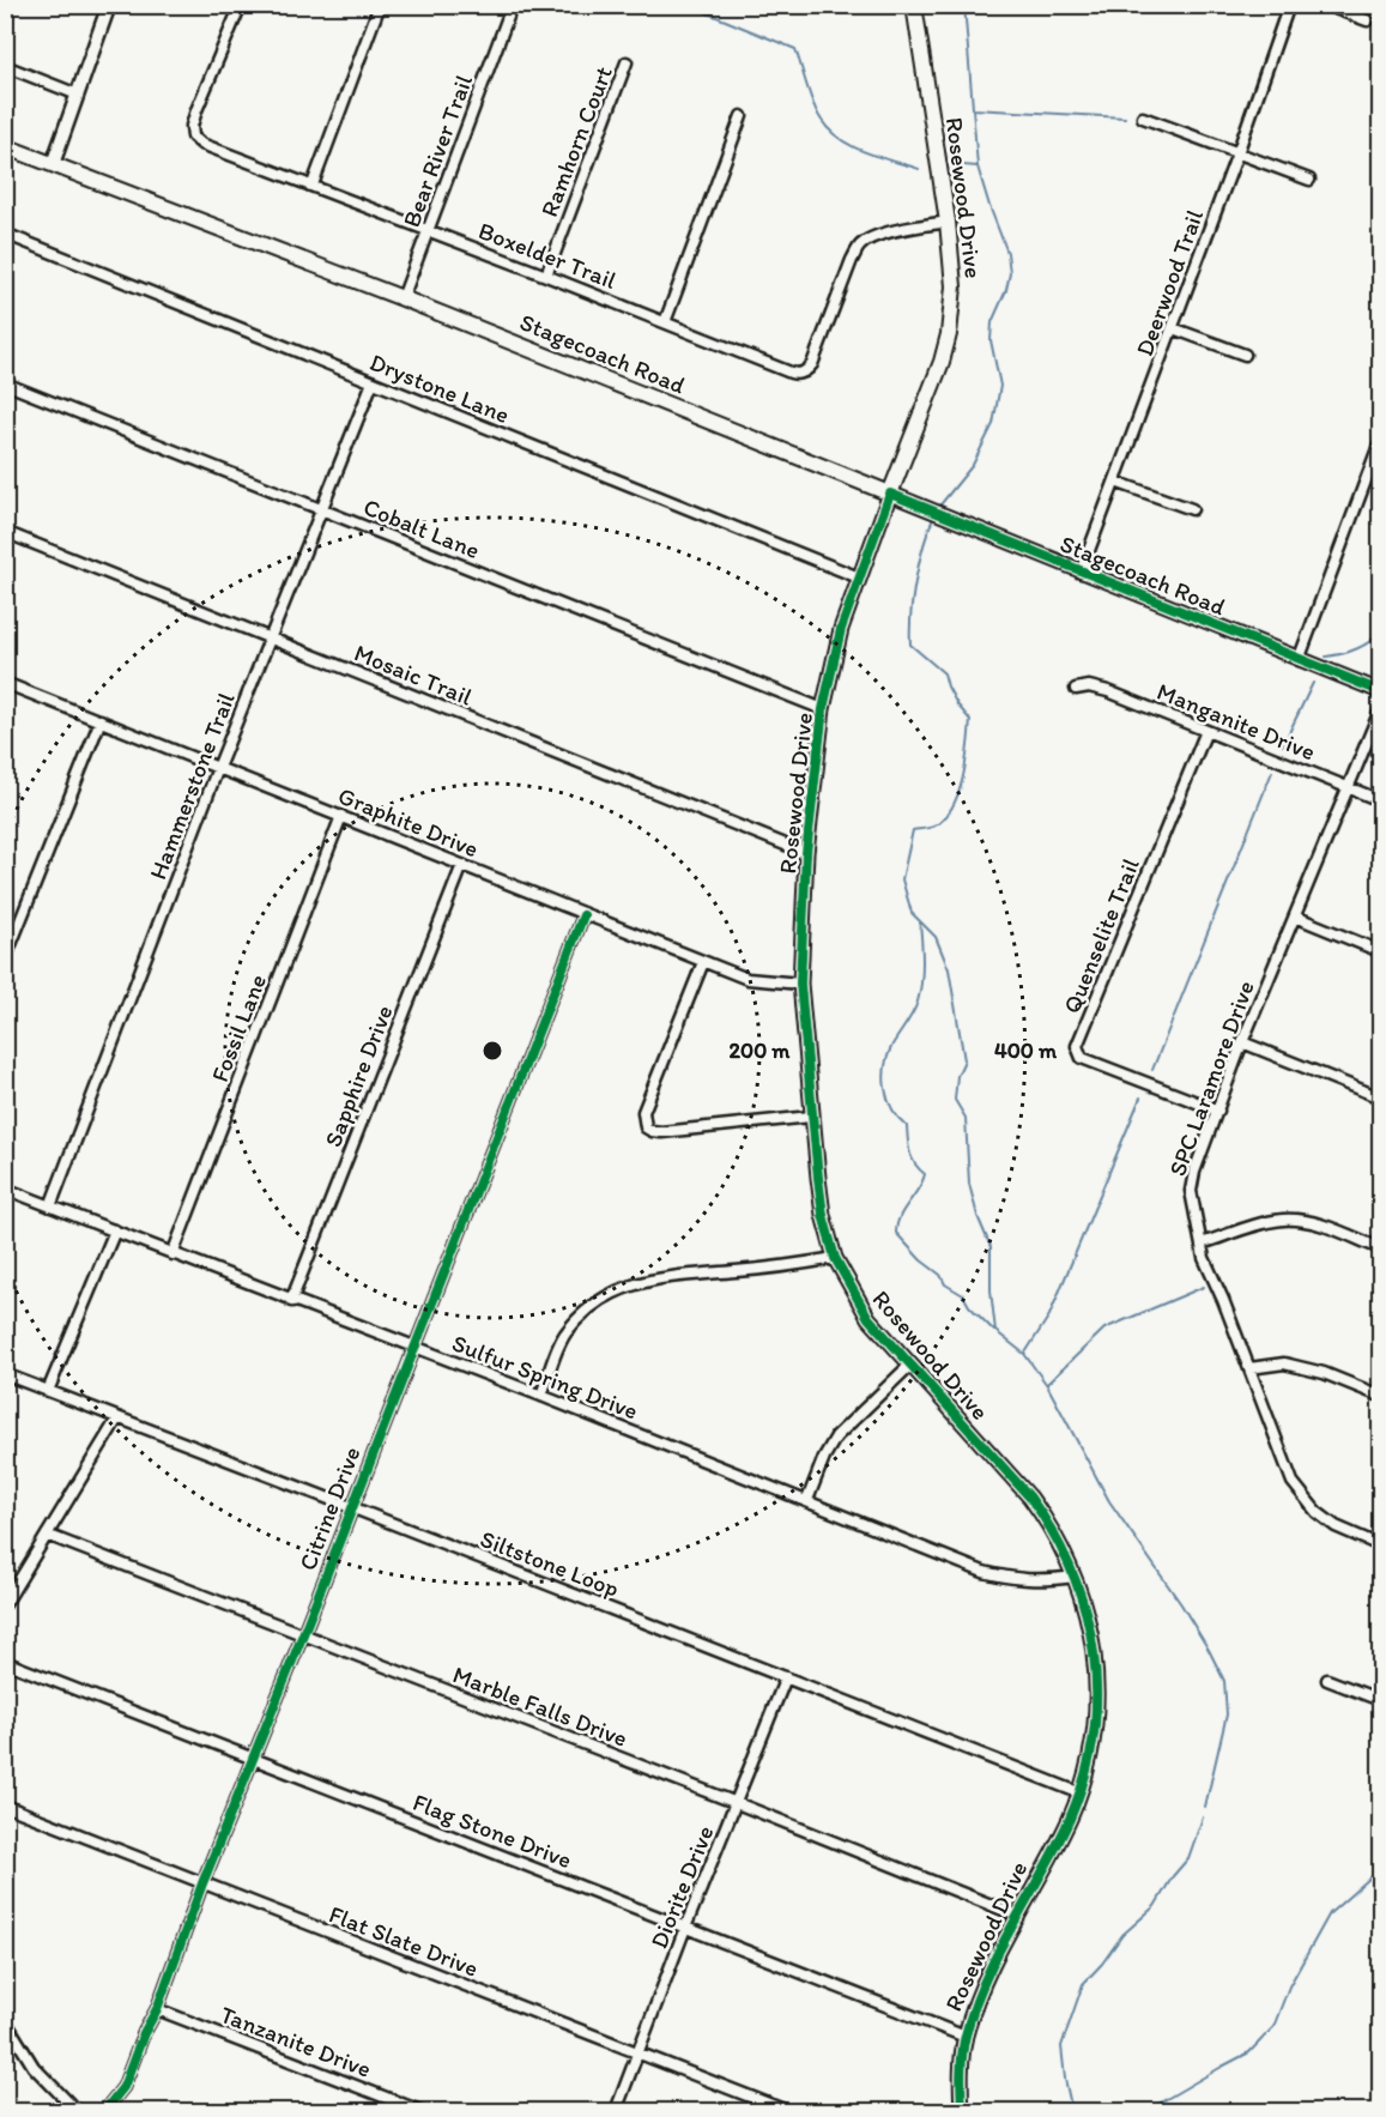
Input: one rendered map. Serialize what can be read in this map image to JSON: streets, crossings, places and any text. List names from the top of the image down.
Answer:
{
  "streets": {
    "main road": ["Rosewood Drive", "Stagecoach Road"],
    "street": [
      "Ramhorn Court",
      "Bear River Trail",
      "Boxelder Trail",
      "Deerwood Trail",
      "Drystone Lane",
      "Cobalt Lane",
      "Mosaic Trail",
      "Manganite Drive",
      "Hammerstone Trail",
      "Graphite Drive",
      "Quenselite Trail",
      "Fossil Lane",
      "Sapphire Drive",
      "SPC Laramore Drive",
      "Sulfur Spring Drive",
      "Citrine Drive",
      "Siltstone Loop",
      "Marble Falls Drive",
      "Flag Stone Drive",
      "Diorite Drive",
      "Flat Slate Drive",
      "Tanzanite Drive"
    ]
  },
  "crossings": [
    ["Ramhorn Court", "Boxelder Trail"],
    ["Bear River Trail", "Boxelder Trail"],
    ["Bear River Trail", "Stagecoach Road"],
    ["Rosewood Drive", "Boxelder Trail"],
    ["Rosewood Drive", "Stagecoach Road"],
    ["Rosewood Drive", "Drystone Lane"],
    ["Rosewood Drive", "Cobalt Lane"],
    ["Rosewood Drive", "Mosaic Trail"],
    ["Rosewood Drive", "Graphite Drive"],
    ["Rosewood Drive", "Sulfur Spring Drive"],
    ["Rosewood Drive", "Siltstone Loop"],
    ["Rosewood Drive", "Marble Falls Drive"],
    ["Rosewood Drive", "Flag Stone Drive"],
    ["Deerwood Trail", "Stagecoach Road"],
    ["Drystone Lane", "Hammerstone Trail"],
    ["Cobalt Lane", "Hammerstone Trail"],
    ["Mosaic Trail", "Hammerstone Trail"],
    ["Manganite Drive", "Quenselite Trail"],
    ["Manganite Drive", "SPC Laramore Drive"],
    ["Hammerstone Trail", "Graphite Drive"],
    ["Hammerstone Trail", "Sulfur Spring Drive"],
    ["Graphite Drive", "Fossil Lane"],
    ["Graphite Drive", "Sapphire Drive"],
    ["Graphite Drive", "Citrine Drive"],
    ["Quenselite Trail", "SPC Laramore Drive"],
    ["Fossil Lane", "Sulfur Spring Drive"],
    ["Sapphire Drive", "Sulfur Spring Drive"],
    ["Sulfur Spring Drive", "Citrine Drive"],
    ["Citrine Drive", "Siltstone Loop"],
    ["Citrine Drive", "Marble Falls Drive"],
    ["Citrine Drive", "Flag Stone Drive"],
    ["Citrine Drive", "Flat Slate Drive"],
    ["Citrine Drive", "Tanzanite Drive"],
    ["Siltstone Loop", "Diorite Drive"],
    ["Marble Falls Drive", "Diorite Drive"],
    ["Flag Stone Drive", "Diorite Drive"],
    ["Diorite Drive", "Flat Slate Drive"]
  ],
  "rings": ["200 m", "400 m"]
}
